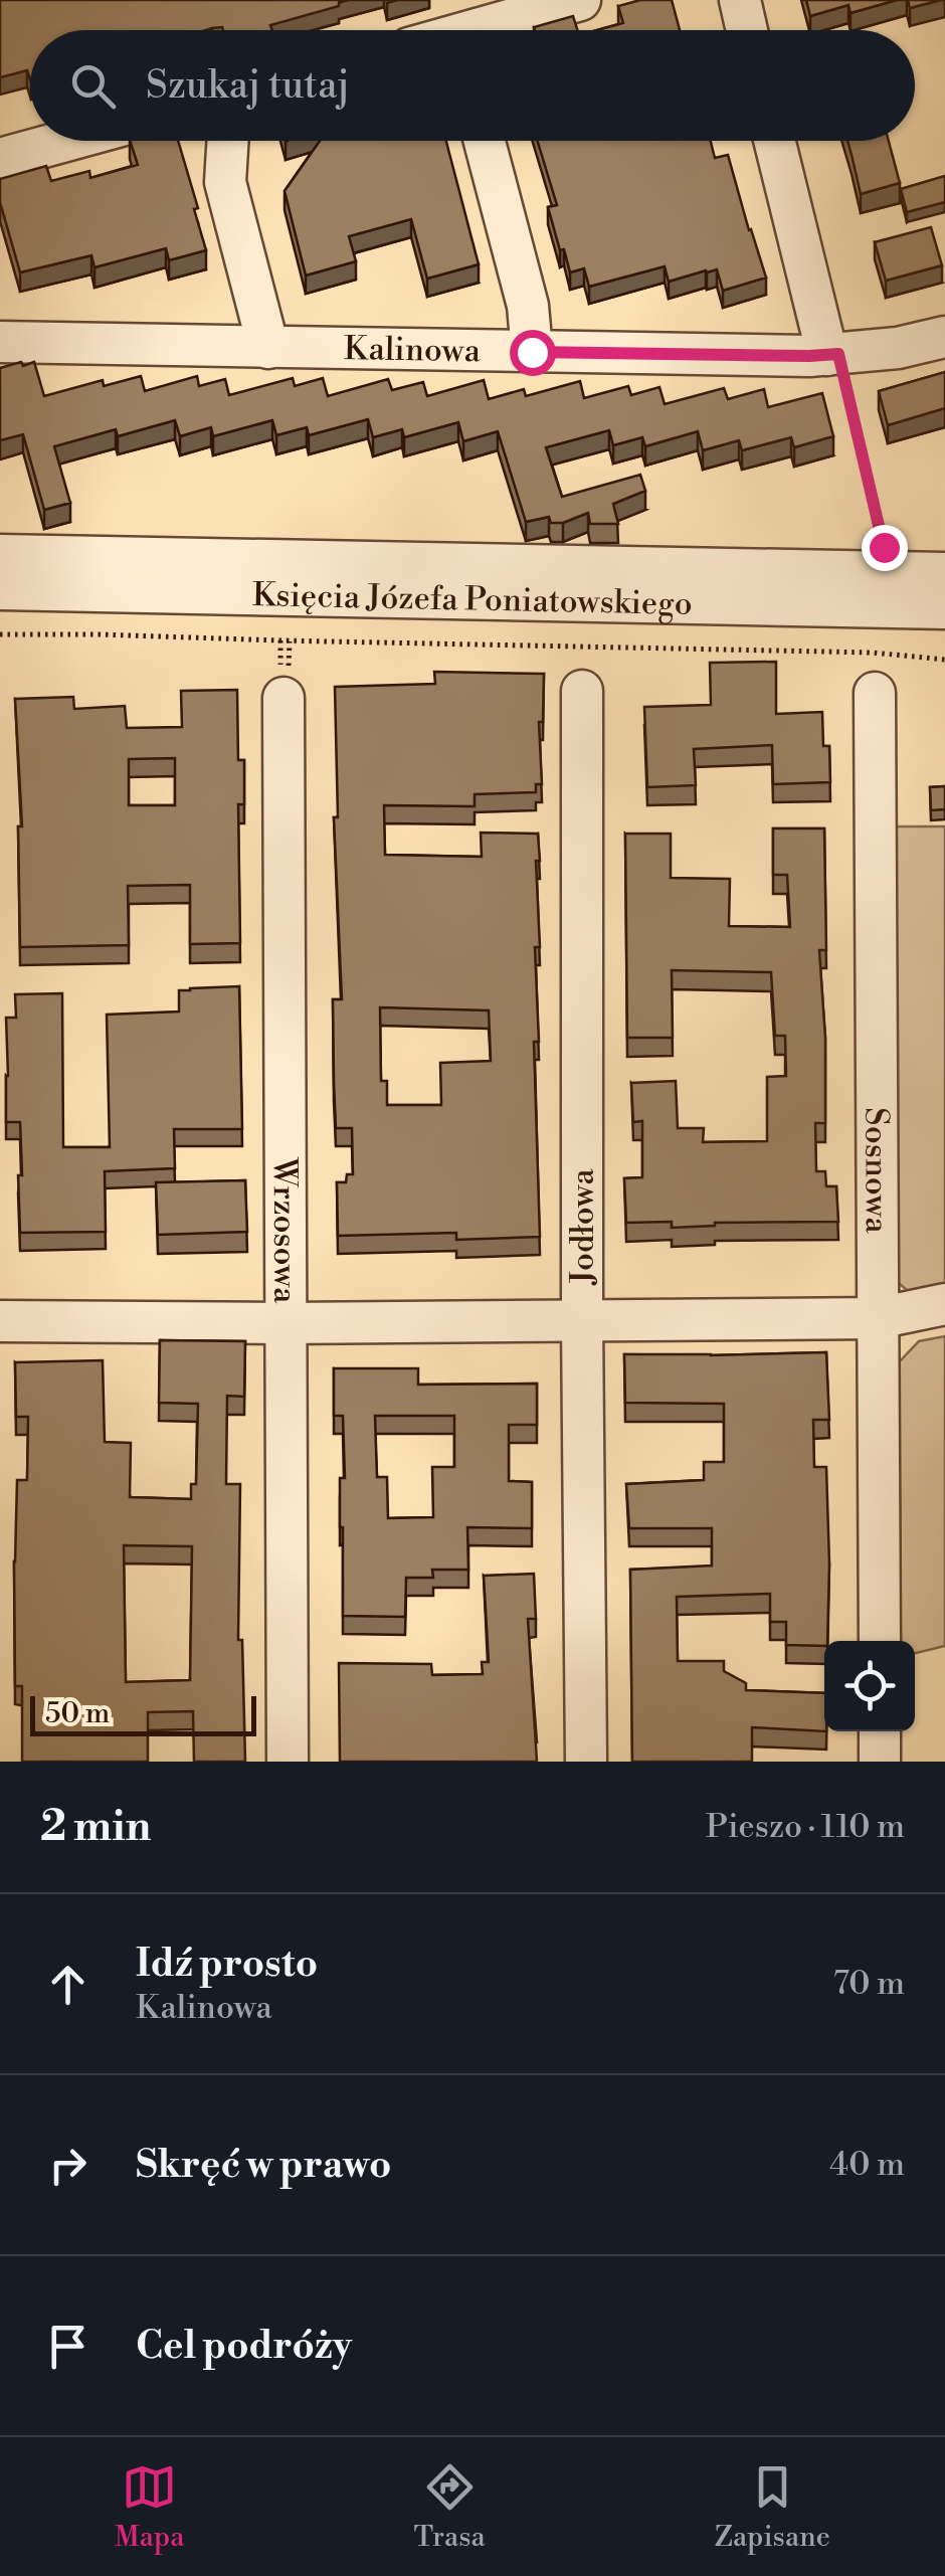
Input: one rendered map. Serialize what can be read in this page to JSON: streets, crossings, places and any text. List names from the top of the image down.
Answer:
{
  "streets": {
    "street": [
      "Kalinowa",
      "Księcia Józefa Poniatowskiego",
      "Sosnowa",
      "Jodłowa",
      "Wrzosowa"
    ]
  },
  "scale_bar": "50 m",
  "page": {
    "search": "Szukaj tutaj",
    "scale": "50 m",
    "heading": ["2 min", "Pieszo · 110 m"],
    "list": [
      ["Idź prosto", "Kalinowa", "70 m"],
      ["Skręć w prawo", "40 m"],
      "Cel podróży"
    ],
    "nav": ["Mapa", "Trasa", "Zapisane"]
  }
}
